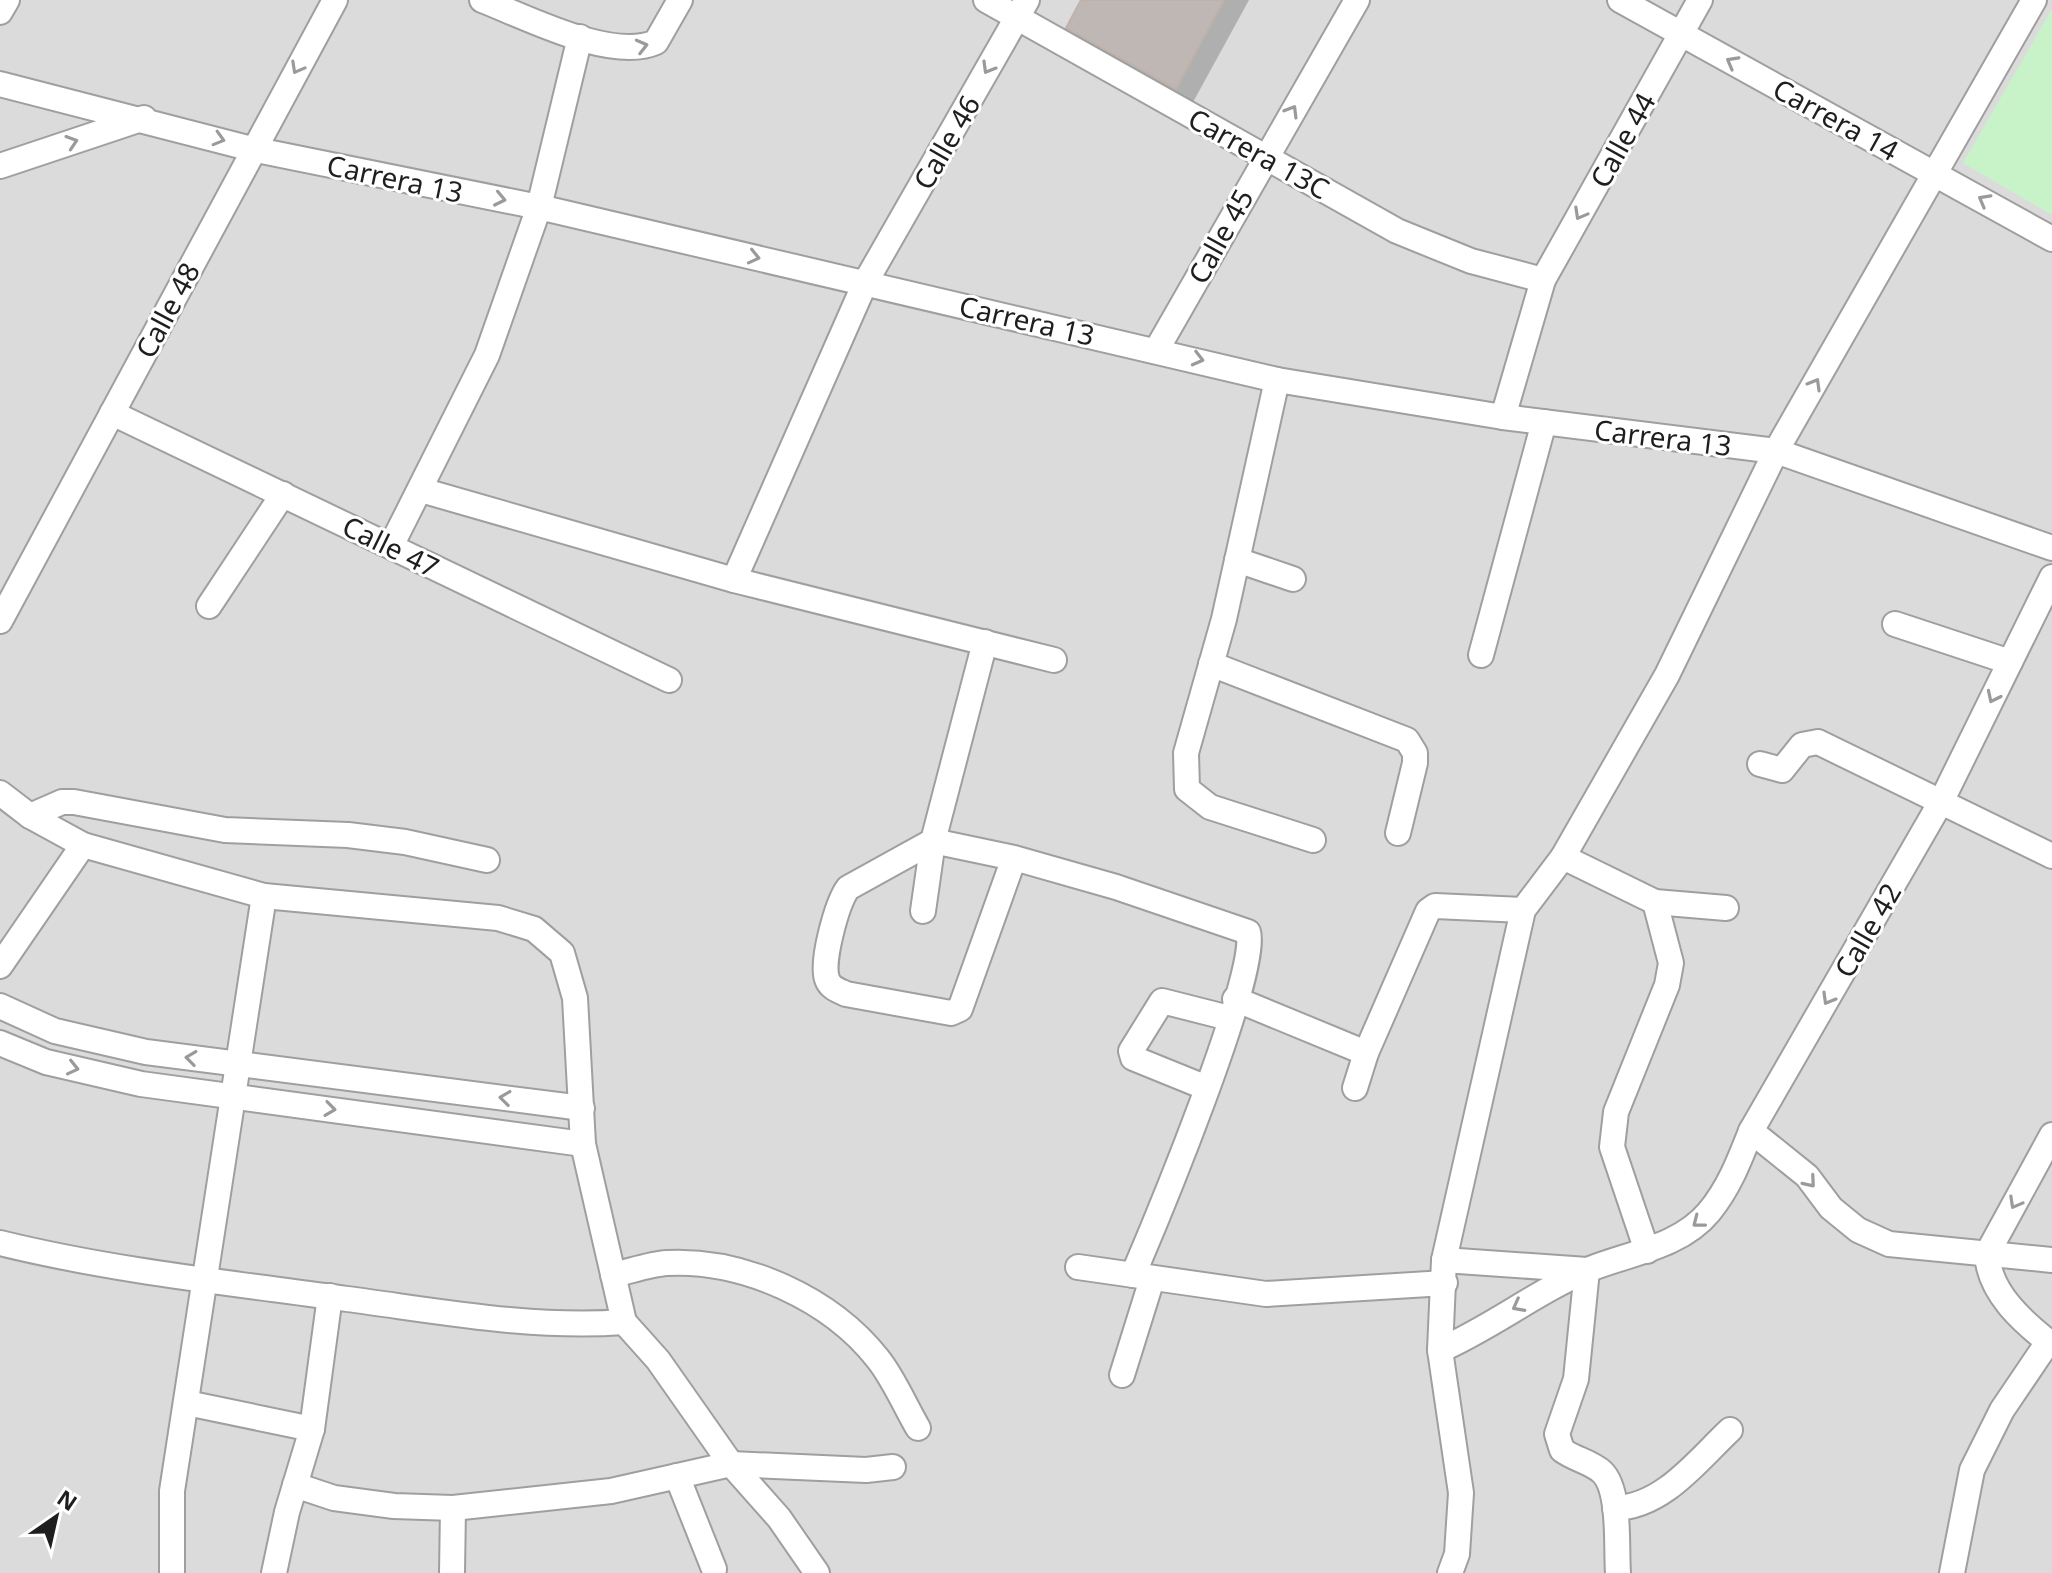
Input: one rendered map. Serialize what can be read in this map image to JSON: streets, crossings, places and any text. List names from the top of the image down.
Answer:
{
  "streets": {
    "street": [
      "Carrera 14",
      "Calle 44",
      "Calle 46",
      "Carrera 13C",
      "Carrera 13",
      "Calle 45",
      "Calle 48",
      "Calle 47",
      "Calle 42"
    ]
  },
  "crossings": [
    ["Carrera 14", "Calle 44"],
    ["Calle 44", "Carrera 13C"],
    ["Calle 44", "Carrera 13"],
    ["Calle 46", "Carrera 13C"],
    ["Calle 46", "Carrera 13"],
    ["Carrera 13C", "Calle 45"],
    ["Carrera 13", "Calle 45"],
    ["Carrera 13", "Calle 48"],
    ["Calle 48", "Calle 47"]
  ],
  "one_way": [
    "Carrera 14",
    "Calle 44",
    "Calle 46",
    "Carrera 13",
    "Calle 45",
    "Calle 42"
  ],
  "north": "top right"
}
